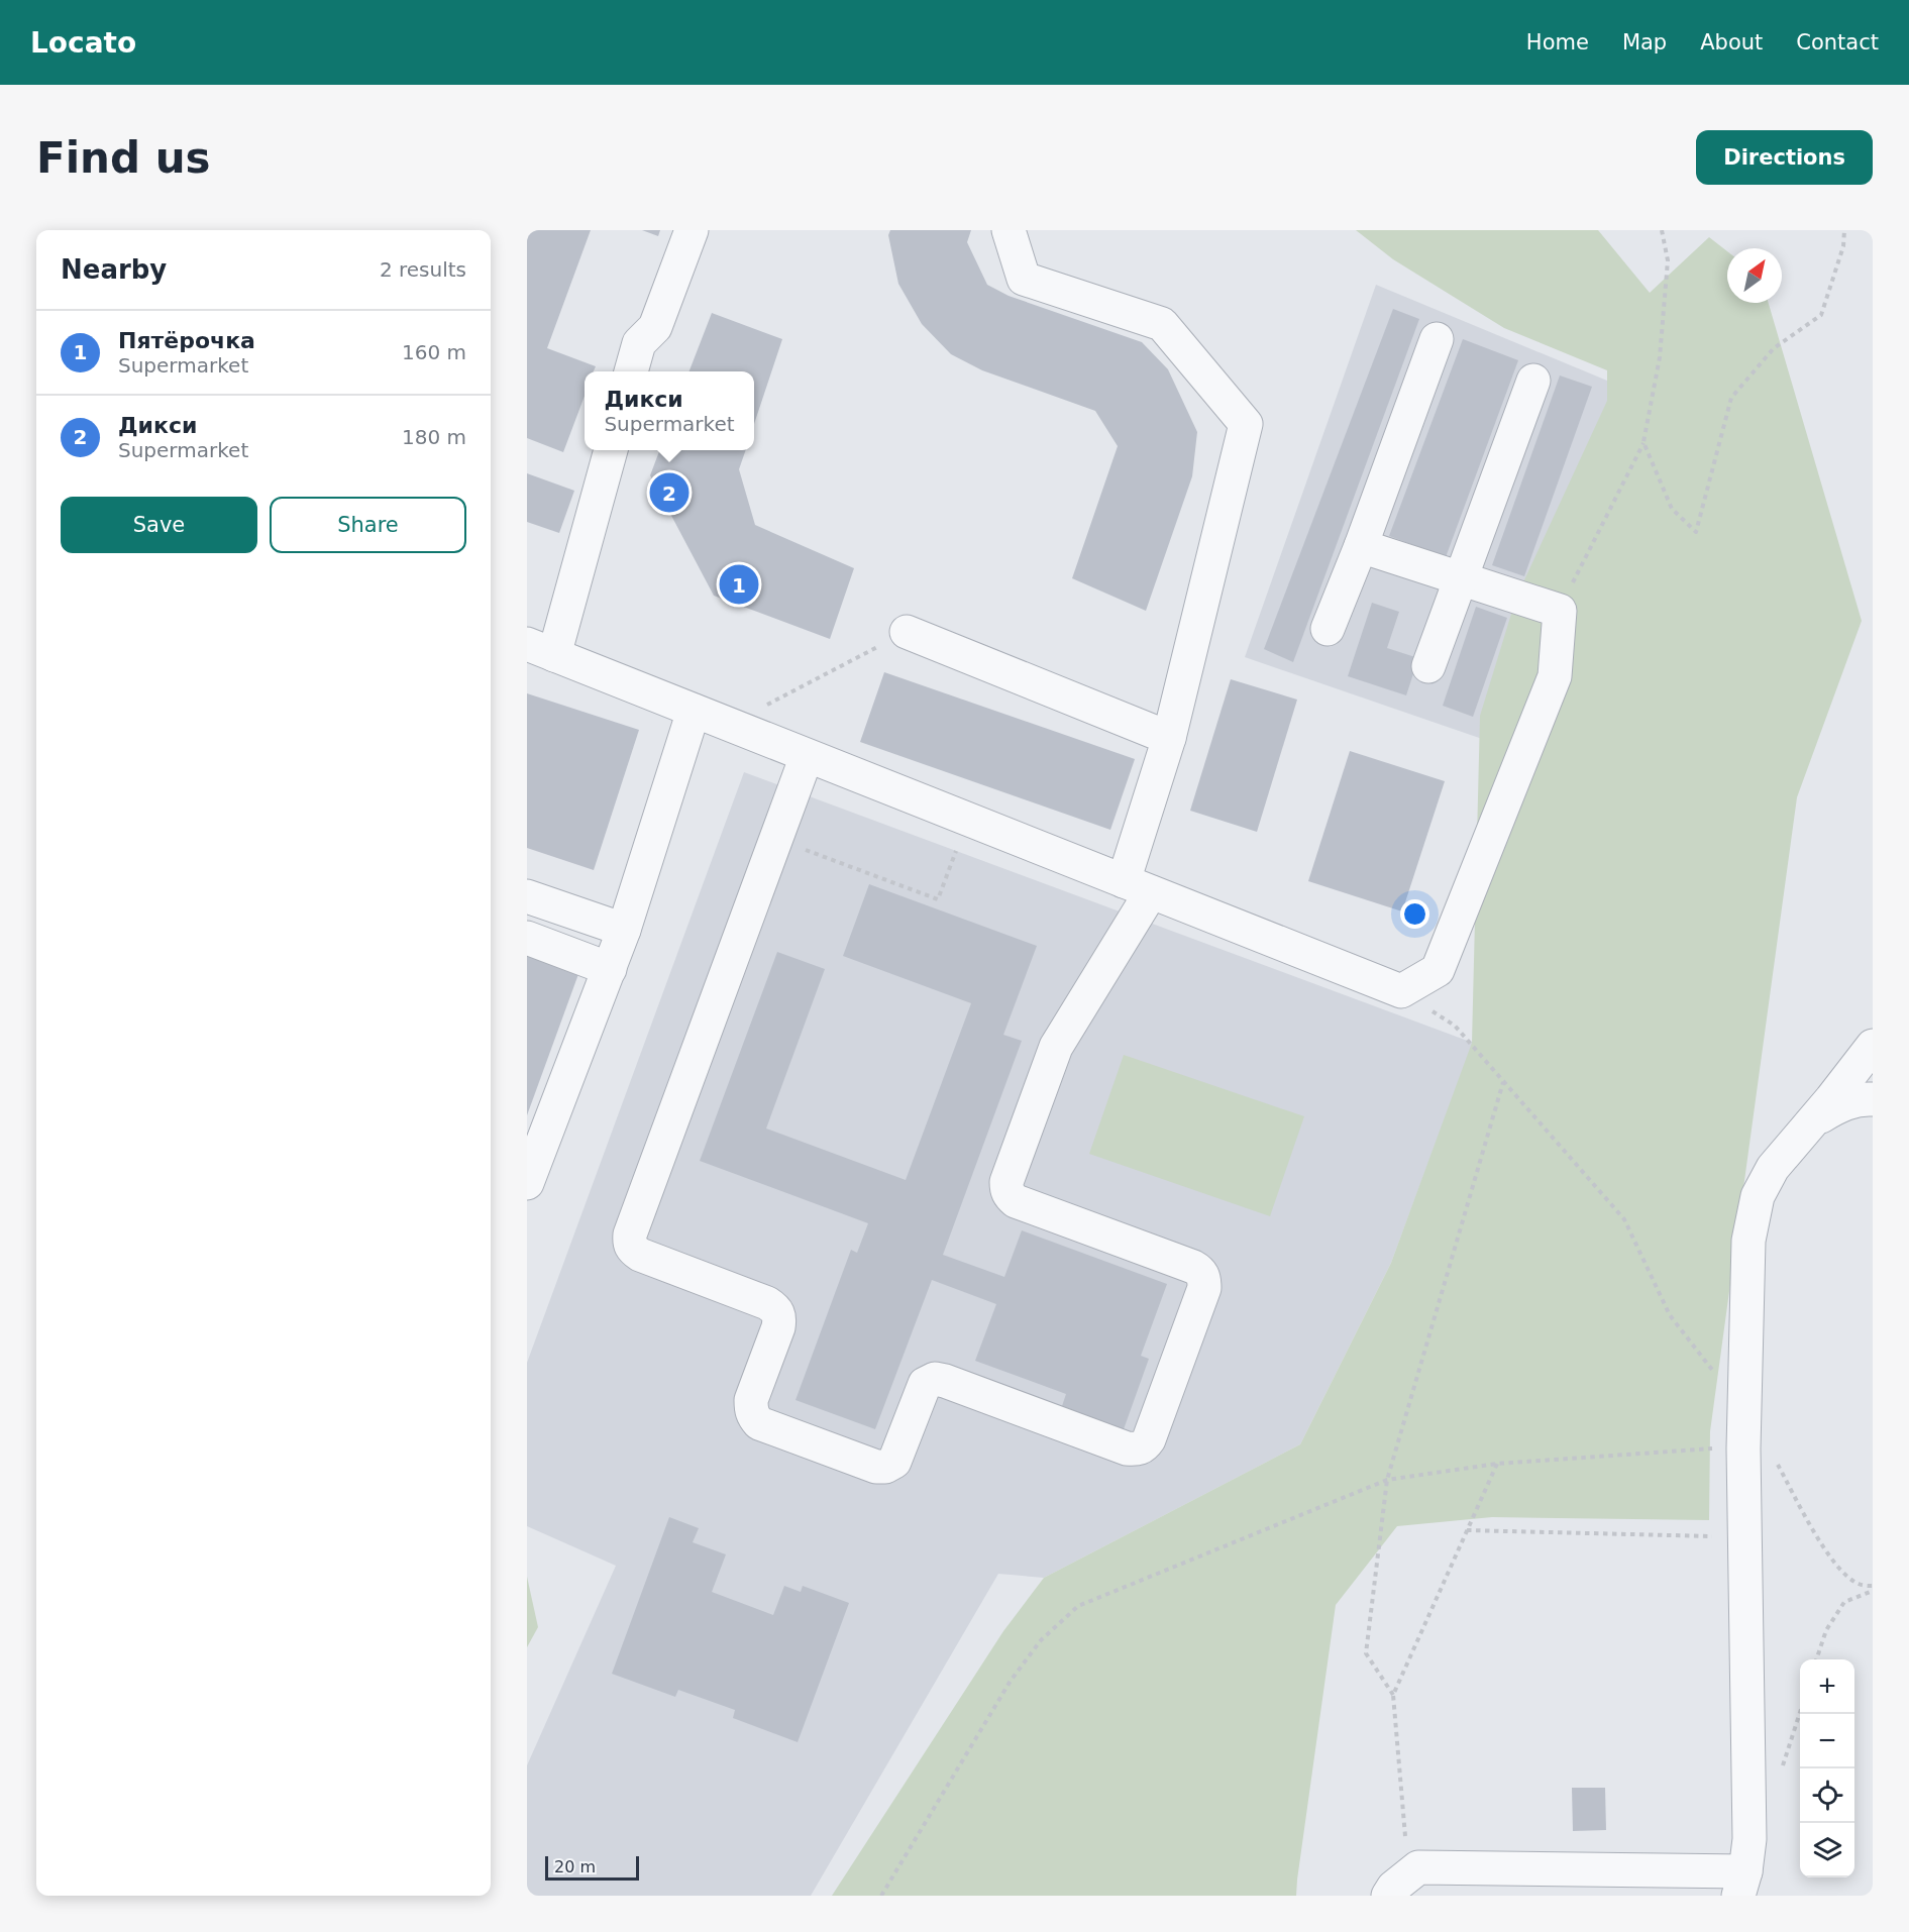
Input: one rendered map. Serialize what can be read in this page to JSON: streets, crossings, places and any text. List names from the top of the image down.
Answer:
{
  "scale_bar": "20 m",
  "north": "top right",
  "page": {
    "header": "Locato",
    "nav": [
      "Home",
      "Map",
      "About",
      "Contact"
    ],
    "buttons": [
      "Directions",
      ["Save", "Share"]
    ],
    "title": "Find us",
    "heading": ["Nearby", "2 results"],
    "list": [
      {
        "mark": "1",
        "name": "Пятёрочка",
        "note": "Supermarket",
        "value": "160 m"
      },
      {
        "mark": "2",
        "name": "Дикси",
        "note": "Supermarket",
        "value": "180 m"
      }
    ],
    "popup": ["Дикси", "Supermarket"],
    "pins": ["2", "1"],
    "map_buttons": ["+", "−"],
    "scale": "20 m"
  }
}
